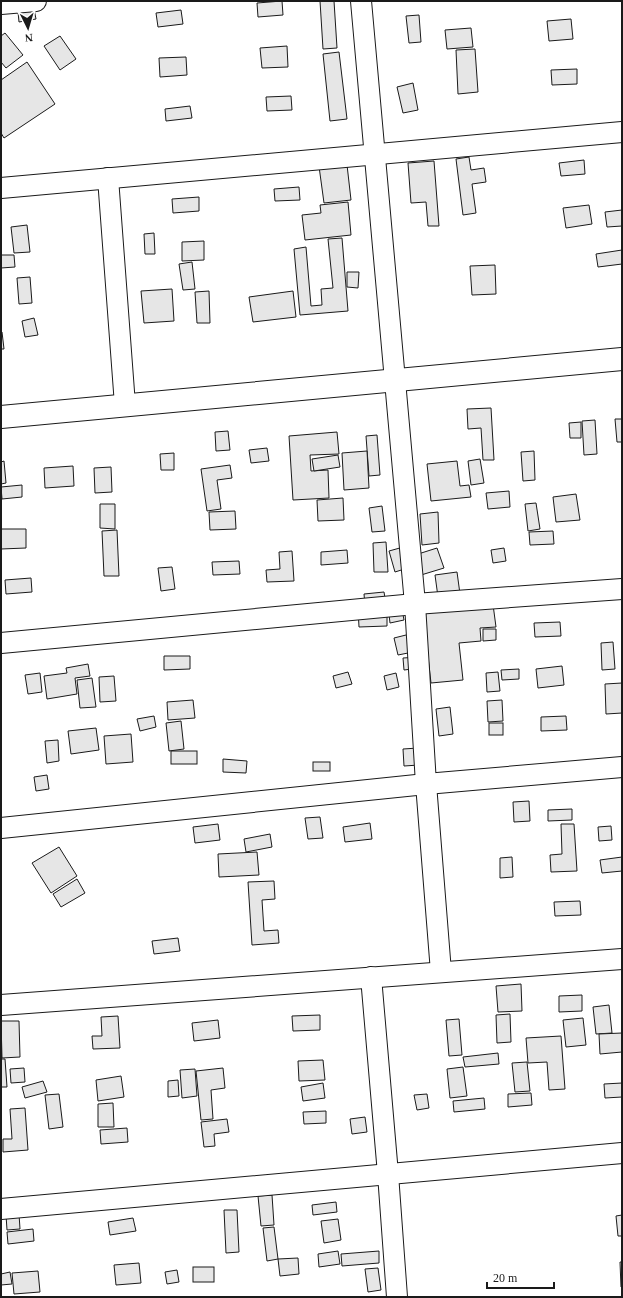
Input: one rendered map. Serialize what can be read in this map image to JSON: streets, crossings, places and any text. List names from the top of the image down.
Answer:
{
  "scale_bar": "20 m",
  "north": "bottom"
}
